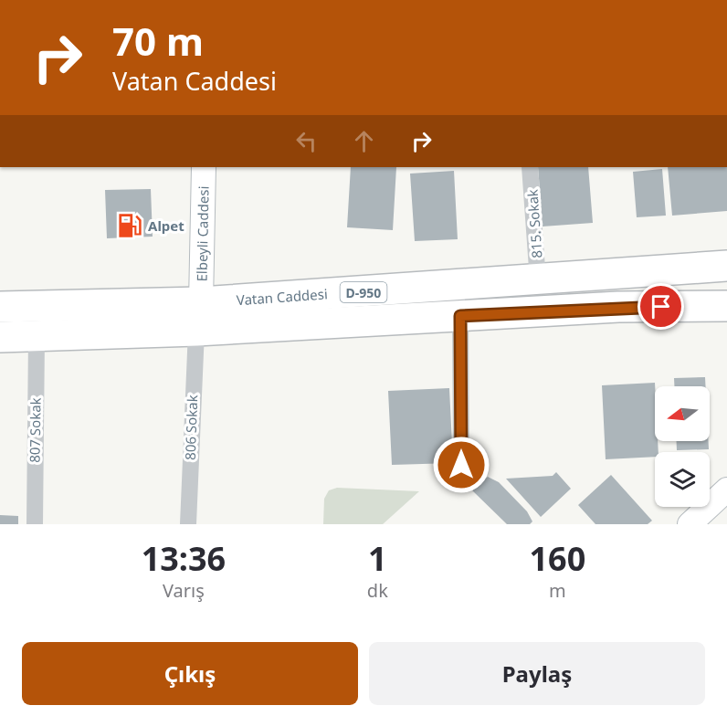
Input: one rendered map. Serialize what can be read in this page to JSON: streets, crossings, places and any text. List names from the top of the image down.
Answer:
{
  "streets": {
    "highway": ["D-950", "Vatan Caddesi"],
    "street": [
      "815. Sokak",
      "Elbeyli Caddesi",
      "806 Sokak",
      "807 Sokak"
    ]
  },
  "crossings": [
    ["815. Sokak", "Vatan Caddesi"],
    ["Elbeyli Caddesi", "Vatan Caddesi"],
    ["Elbeyli Caddesi", "806 Sokak"],
    ["Vatan Caddesi", "806 Sokak"],
    ["Vatan Caddesi", "807 Sokak"]
  ],
  "places": {
    "fuel station": ["Alpet"]
  },
  "north": "left",
  "page": {
    "turn": ["70 m", "Vatan Caddesi"],
    "eta": [
      "13:36",
      "Varış",
      "1",
      "dk",
      "160",
      "m"
    ],
    "buttons": ["Çıkış", "Paylaş"]
  }
}
